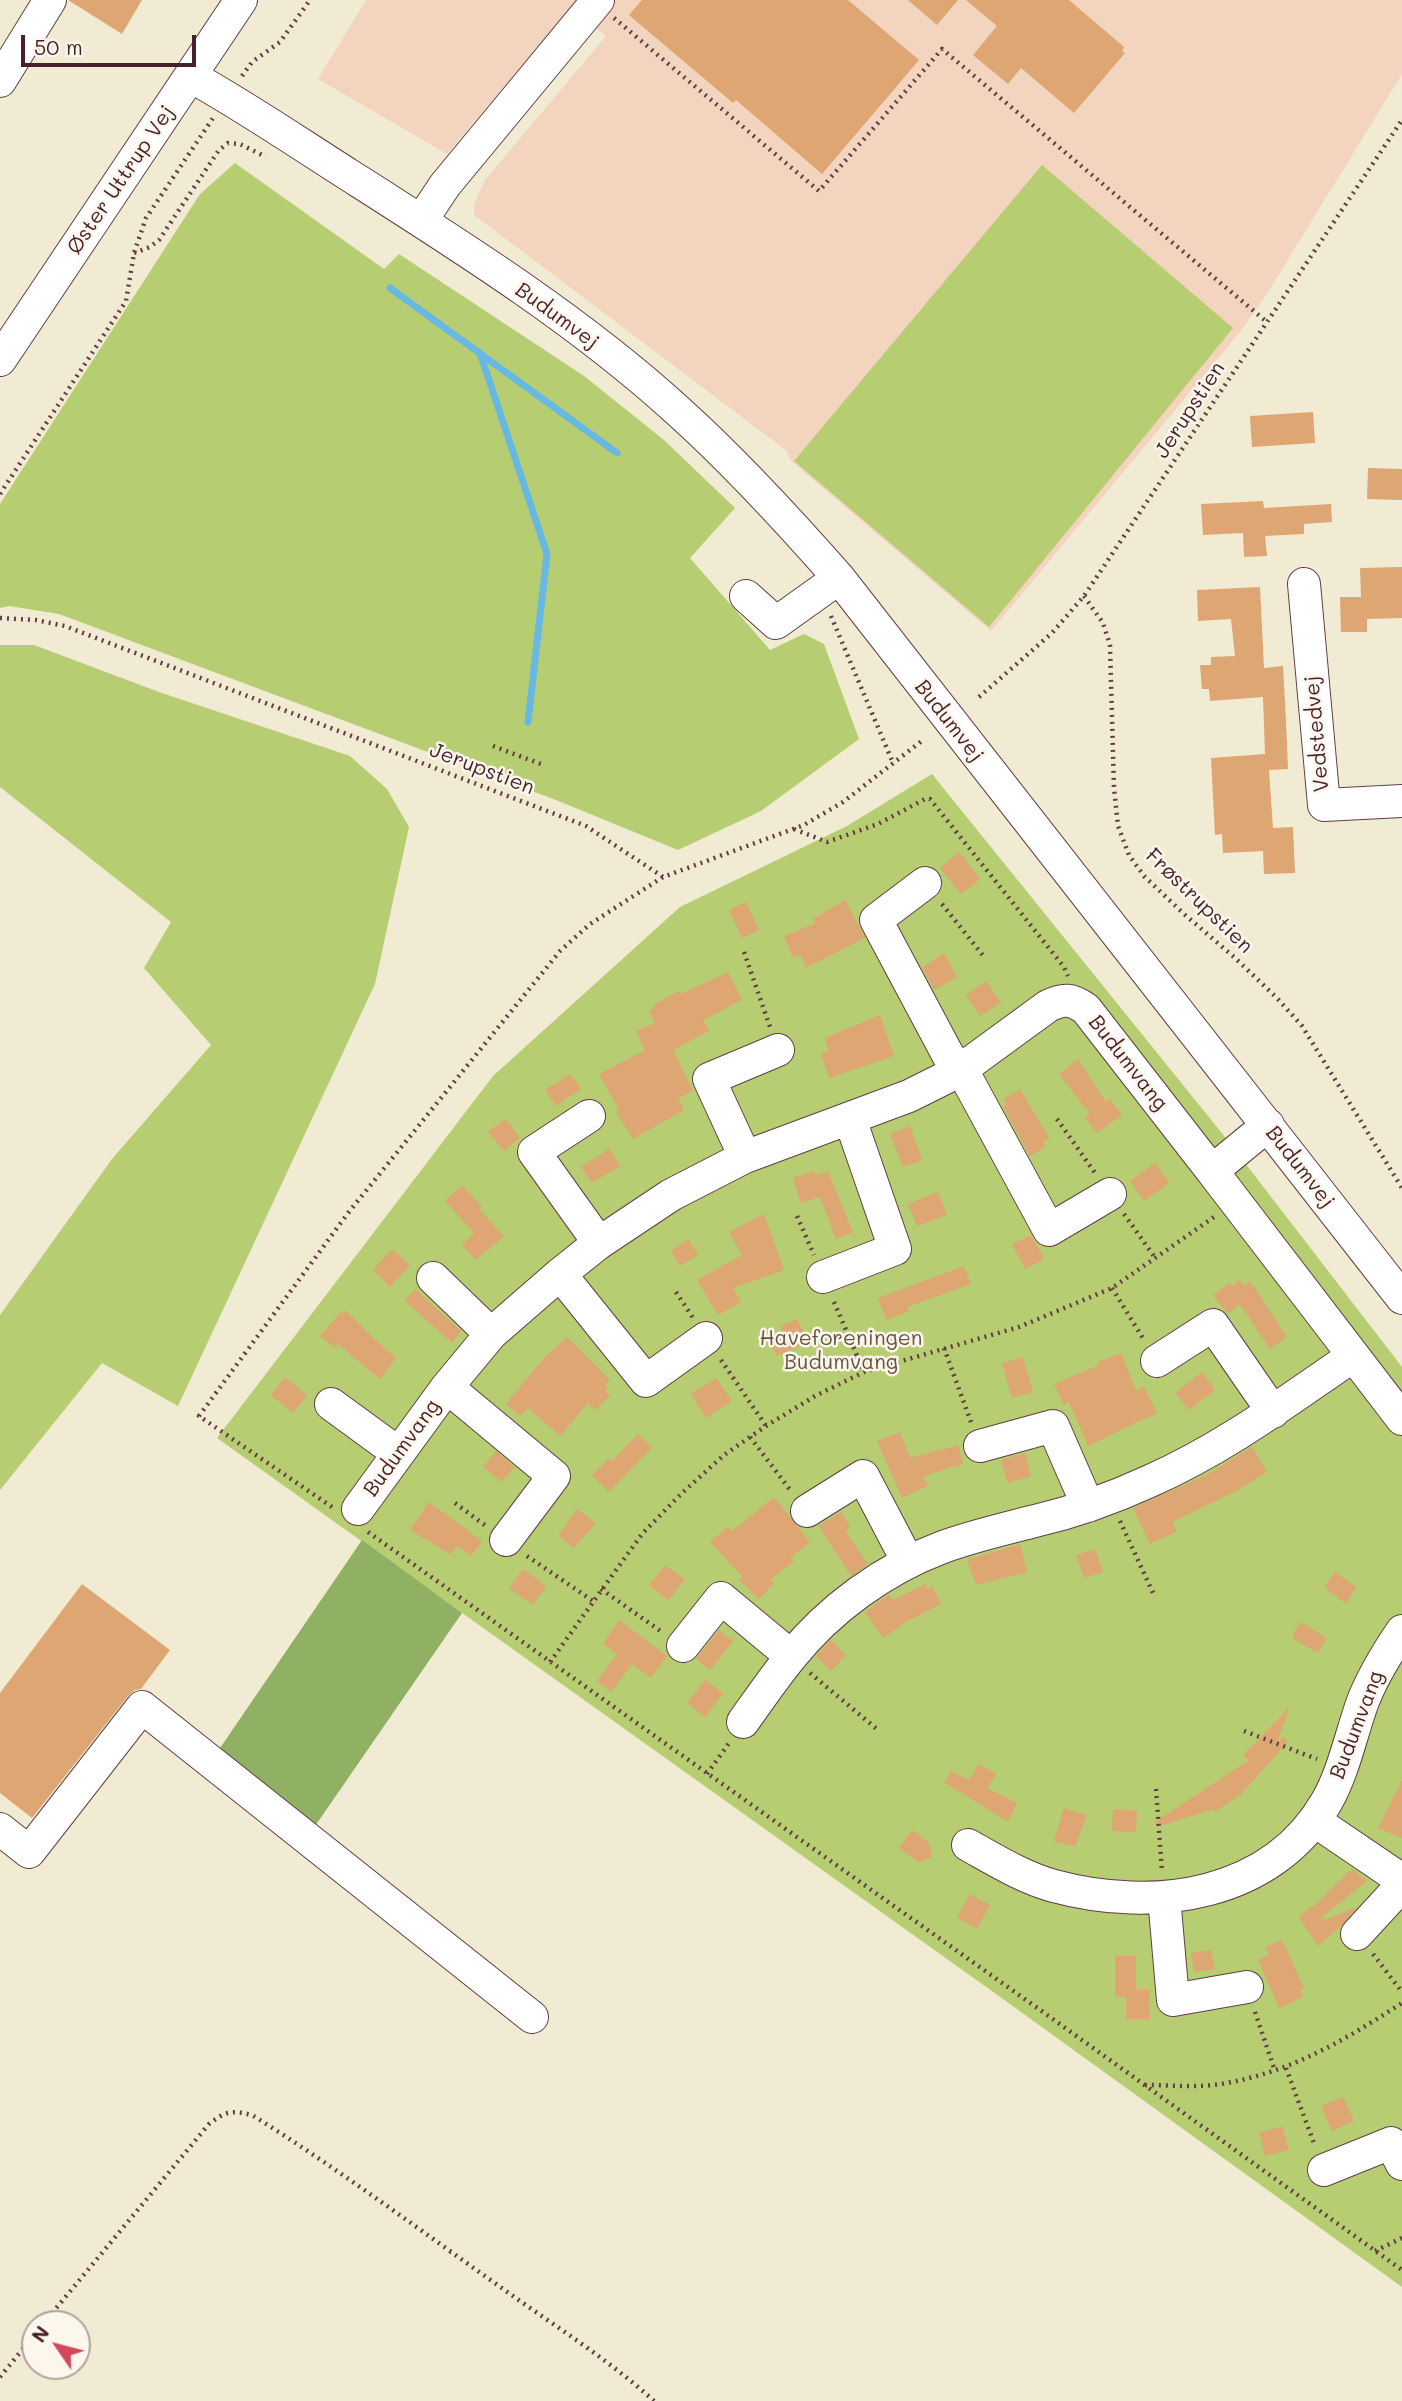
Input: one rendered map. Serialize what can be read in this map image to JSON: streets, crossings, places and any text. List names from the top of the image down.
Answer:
{
  "streets": {
    "street": [
      "Øster Uttrup Vej",
      "Budumvej",
      "Vedstedvej",
      "Budumvang"
    ],
    "path": ["Jerupstien", "Frøstrupstien"]
  },
  "crossings": [
    ["Øster Uttrup Vej", "Budumvej"],
    ["Jerupstien", "Frøstrupstien"]
  ],
  "parks": ["Haveforeningen Budumvang"],
  "scale_bar": "50 m",
  "north": "top left"
}
